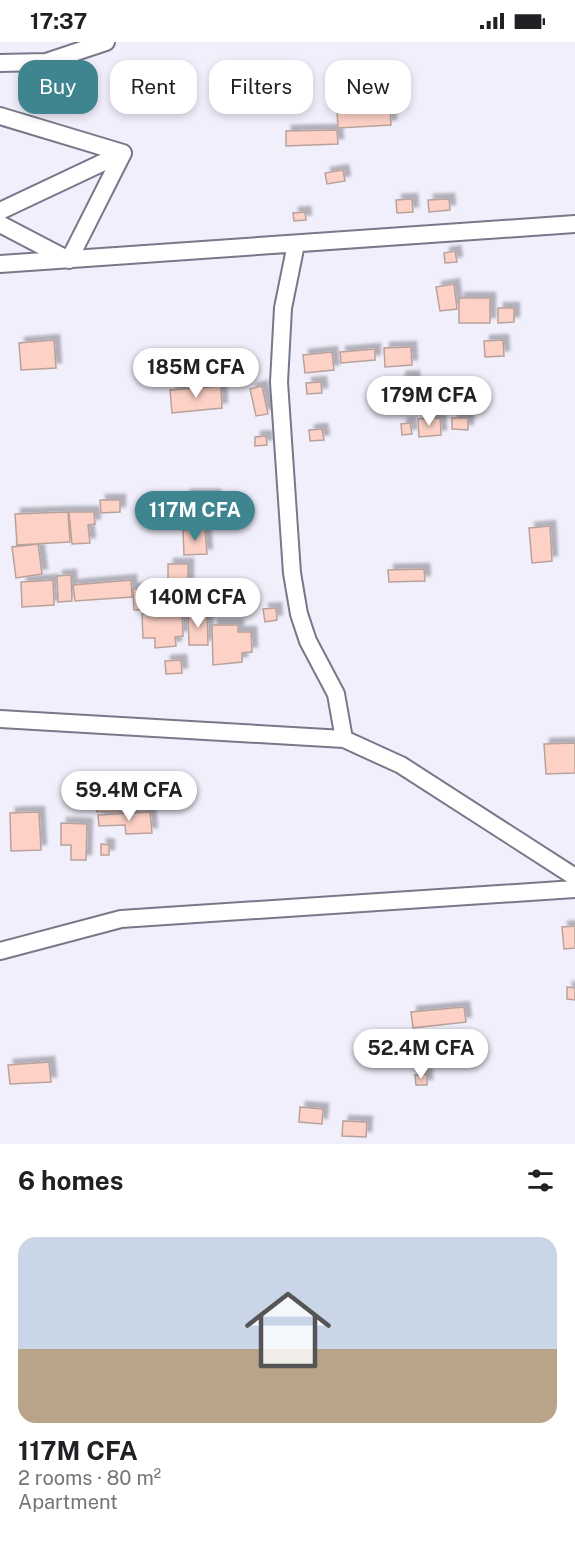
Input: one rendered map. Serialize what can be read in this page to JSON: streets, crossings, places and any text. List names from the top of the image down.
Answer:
{
  "page": {
    "status": "17:37",
    "chip": [
      "Buy",
      "Rent",
      "Filters",
      "New"
    ],
    "price": [
      "185M CFA",
      "179M CFA",
      "117M CFA",
      "140M CFA",
      "59.4M CFA",
      "52.4M CFA"
    ],
    "heading": "6 homes",
    "list": [
      {
        "name": "117M CFA",
        "note": "2 rooms · 80 m² · Apartment"
      }
    ]
  }
}
